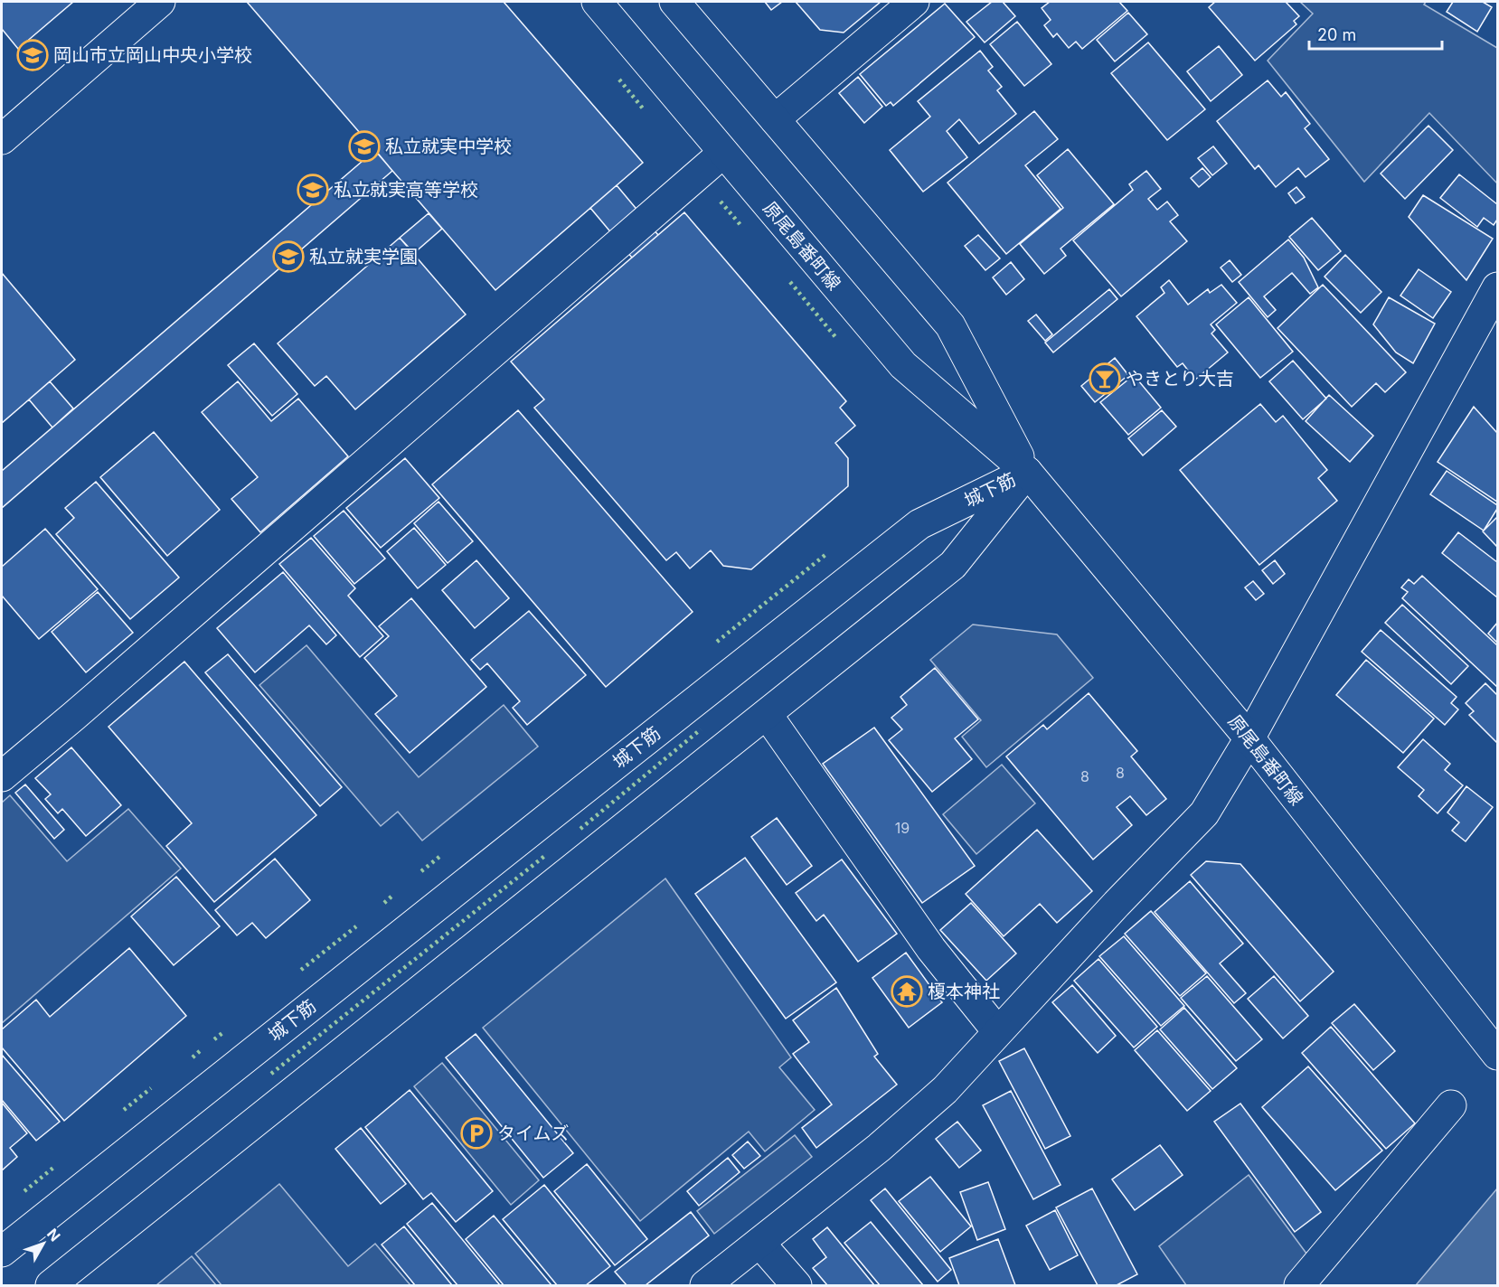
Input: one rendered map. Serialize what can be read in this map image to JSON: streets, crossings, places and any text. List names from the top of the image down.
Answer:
{
  "streets": {
    "street": ["原尾島番町線", "城下筋"]
  },
  "crossings": [
    ["原尾島番町線", "城下筋"]
  ],
  "places": {
    "school or university": [
      "岡山市立岡山中央小学校",
      "私立就実中学校",
      "私立就実高等学校",
      "私立就実学園"
    ],
    "bar": ["やきとり大吉"],
    "temple": ["榎本神社"],
    "parking": ["タイムズ"]
  },
  "house_numbers": ["8", "8", "19"],
  "scale_bar": "20 m",
  "north": "top right"
}
